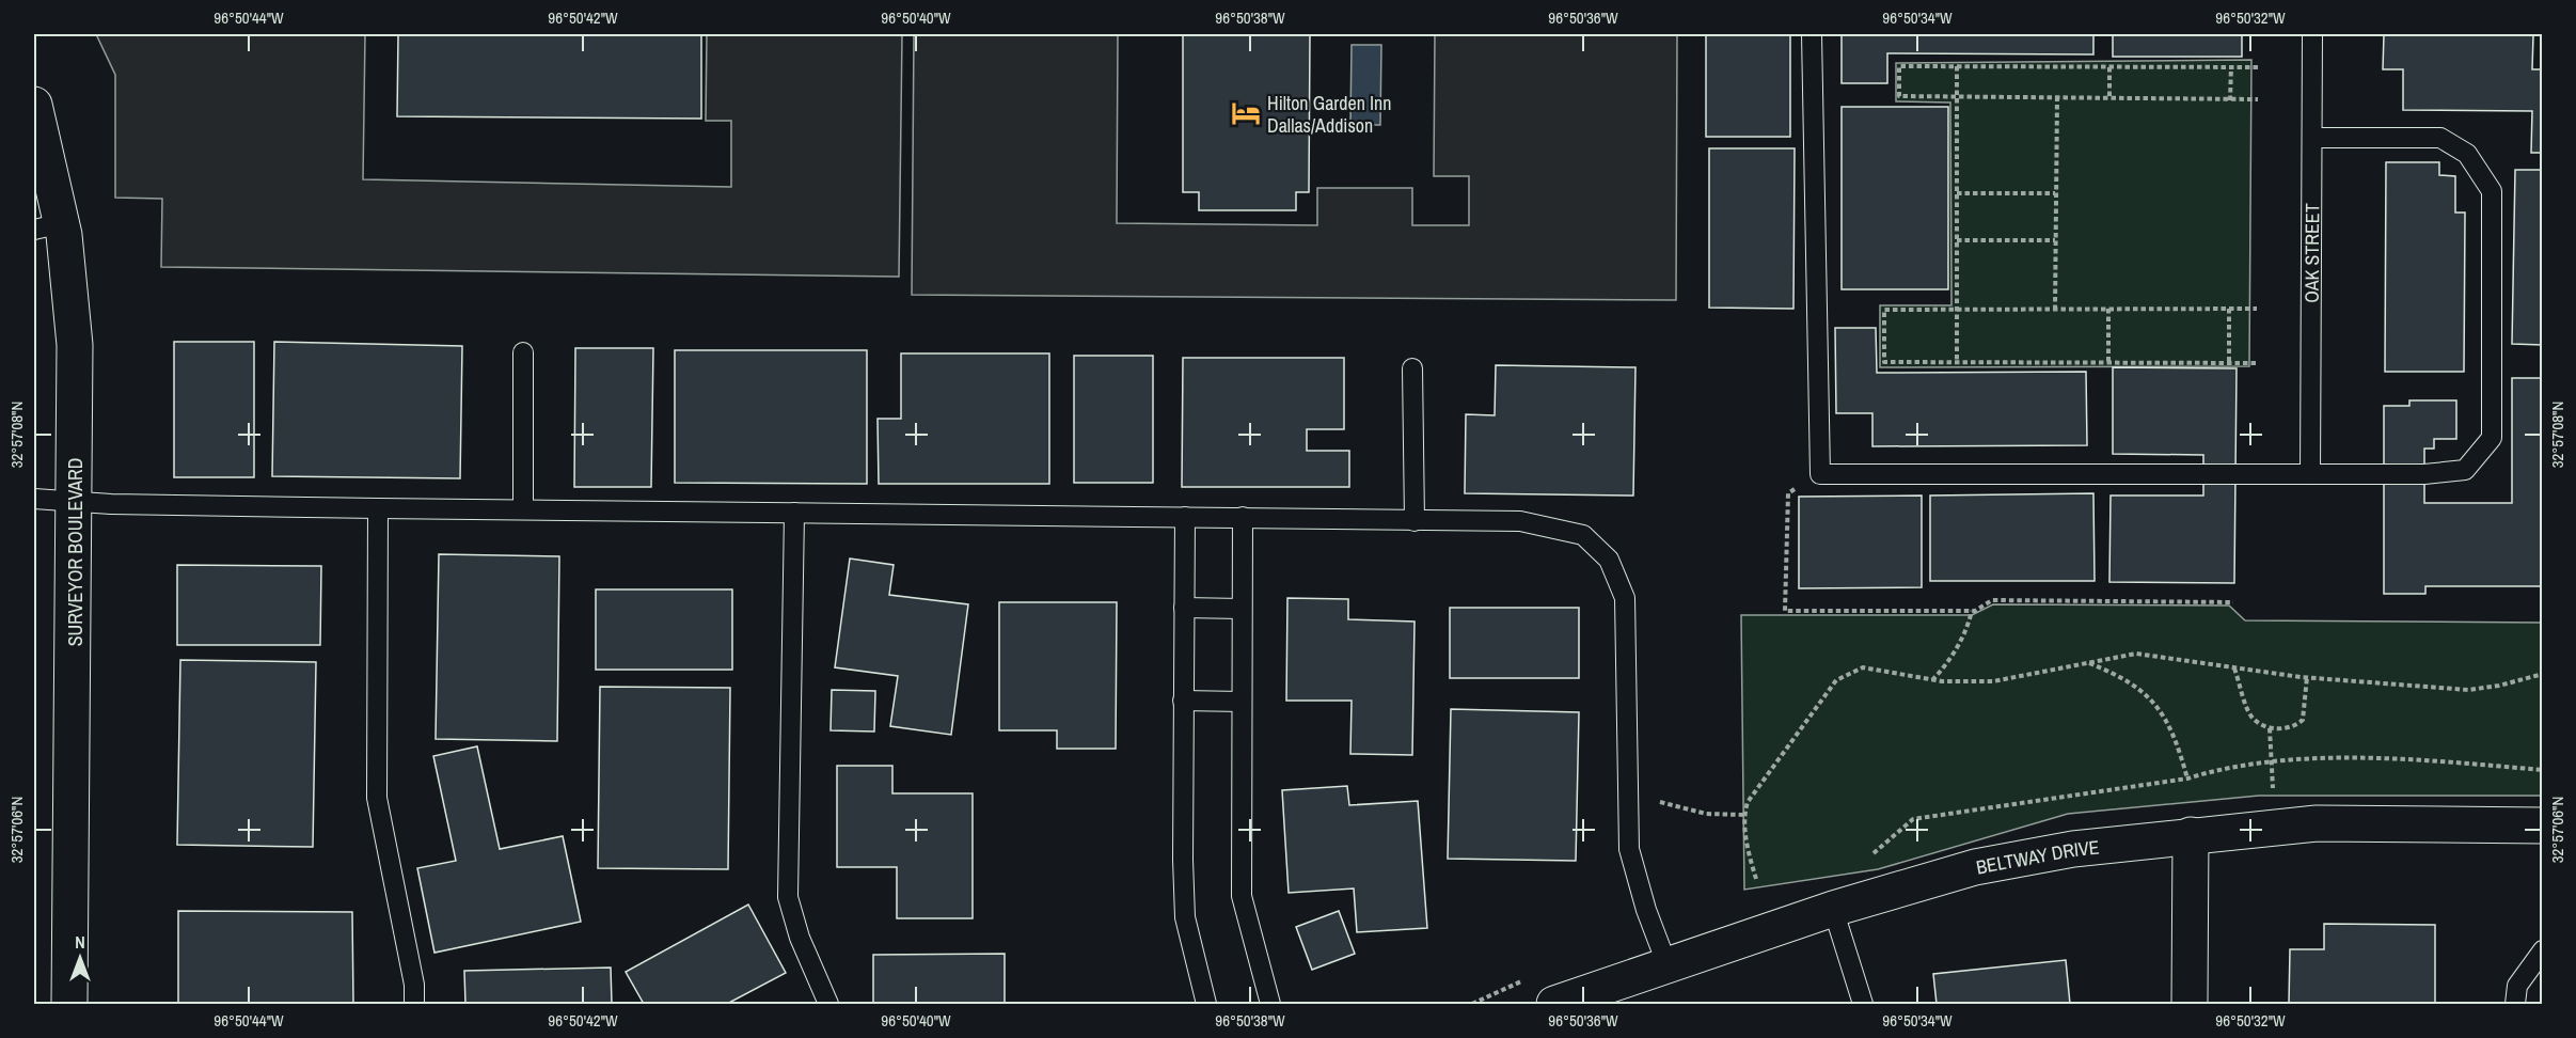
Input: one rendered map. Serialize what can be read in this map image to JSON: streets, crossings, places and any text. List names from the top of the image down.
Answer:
{
  "streets": {
    "street": ["SURVEYOR BOULEVARD", "BELTWAY DRIVE"],
    "lane": ["OAK STREET"]
  },
  "places": {
    "hotel": ["Hilton Garden Inn Dallas/Addison"]
  },
  "north": "top",
  "coordinates": [
    "96°50'44\"W",
    "96°50'42\"W",
    "96°50'40\"W",
    "96°50'38\"W",
    "96°50'36\"W",
    "96°50'34\"W",
    "96°50'32\"W",
    "32°57'08\"N",
    "32°57'06\"N"
  ]
}
